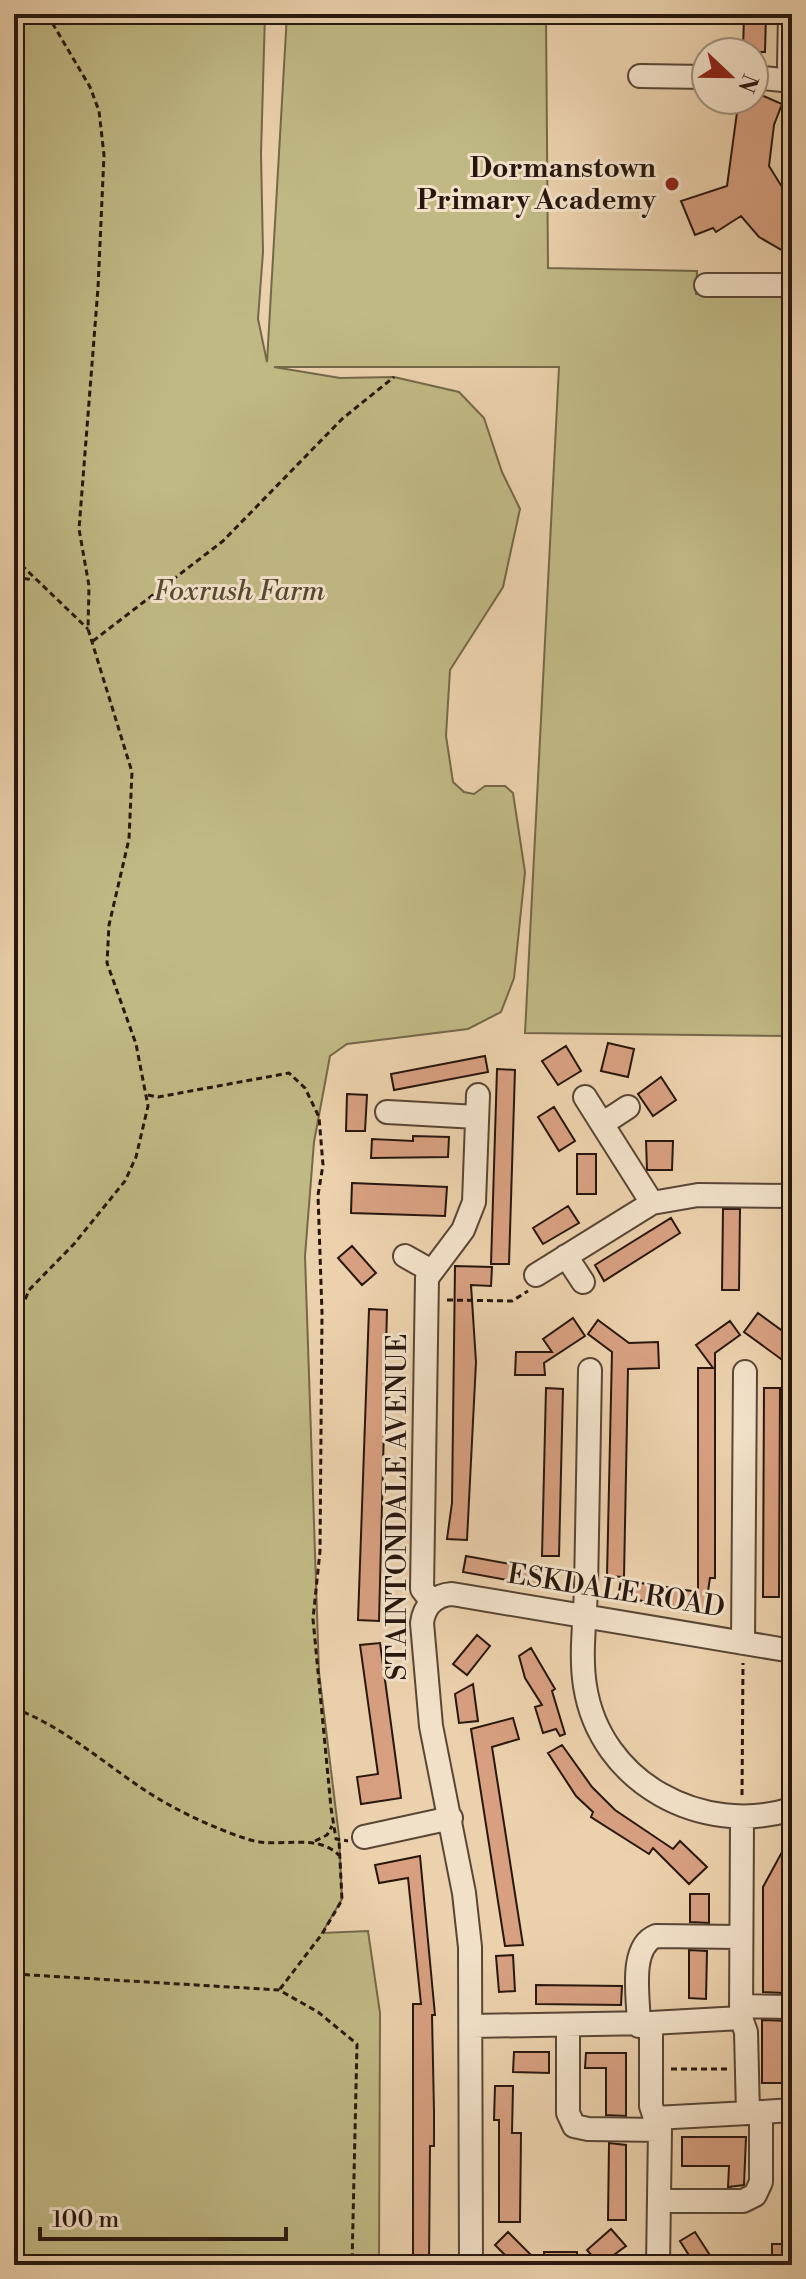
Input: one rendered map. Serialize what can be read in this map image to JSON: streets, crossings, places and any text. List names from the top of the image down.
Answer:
{
  "streets": {
    "street": ["STAINTONDALE AVENUE", "ESKDALE ROAD"]
  },
  "crossings": [
    ["STAINTONDALE AVENUE", "ESKDALE ROAD"]
  ],
  "parks": ["Foxrush Farm"],
  "places": ["Dormanstown Primary Academy"],
  "scale_bar": "100 m",
  "north": "right"
}
